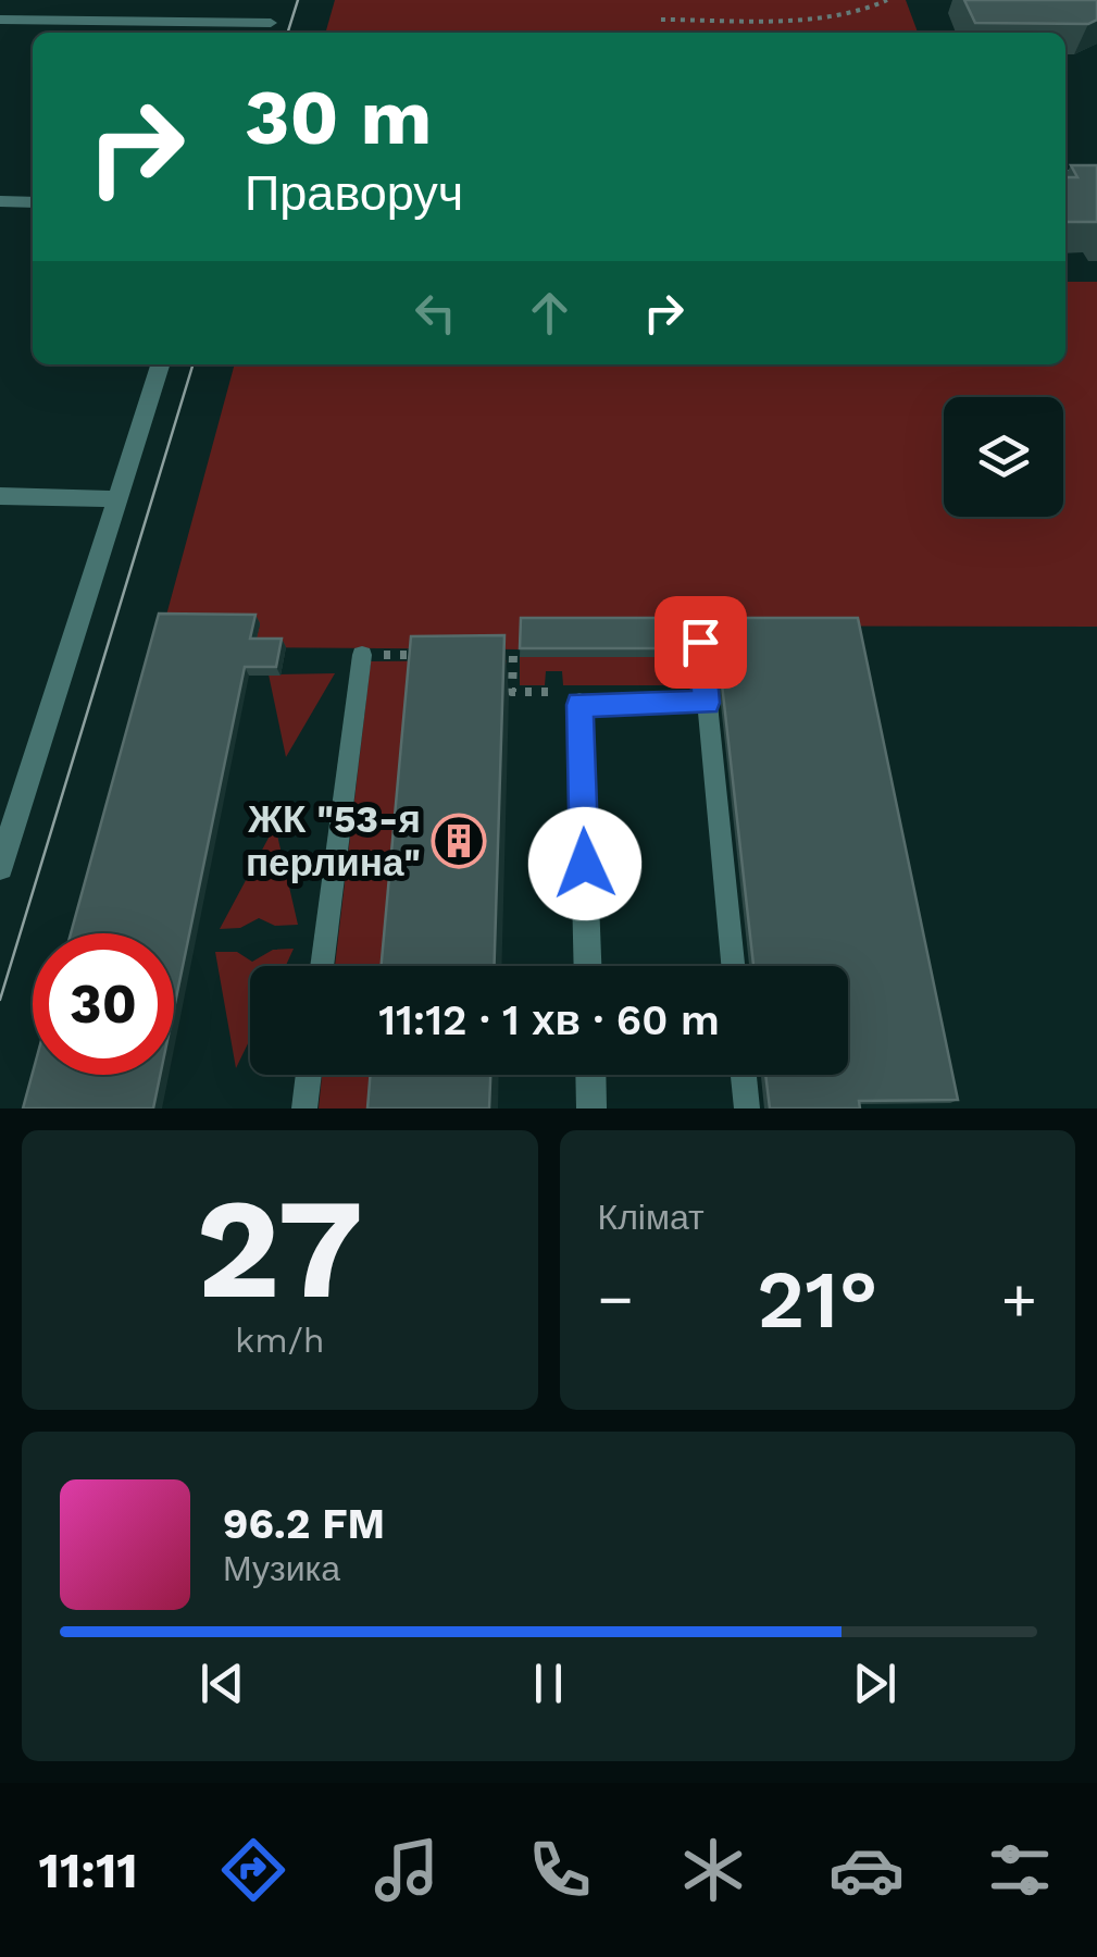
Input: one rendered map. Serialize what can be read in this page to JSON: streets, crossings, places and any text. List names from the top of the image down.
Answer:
{
  "places": {
    "building": ["ЖК \"53-я перлина\""]
  },
  "page": {
    "turn": ["30 m", "Праворуч"],
    "limit": "30",
    "trip": "11:12 · 1 хв · 60 m",
    "tile": [
      ["27", "km/h"],
      "Клімат"
    ],
    "heat": ["−", "21°", "+"],
    "song": ["96.2 FM", "Музика"],
    "tabs": "11:11"
  }
}
